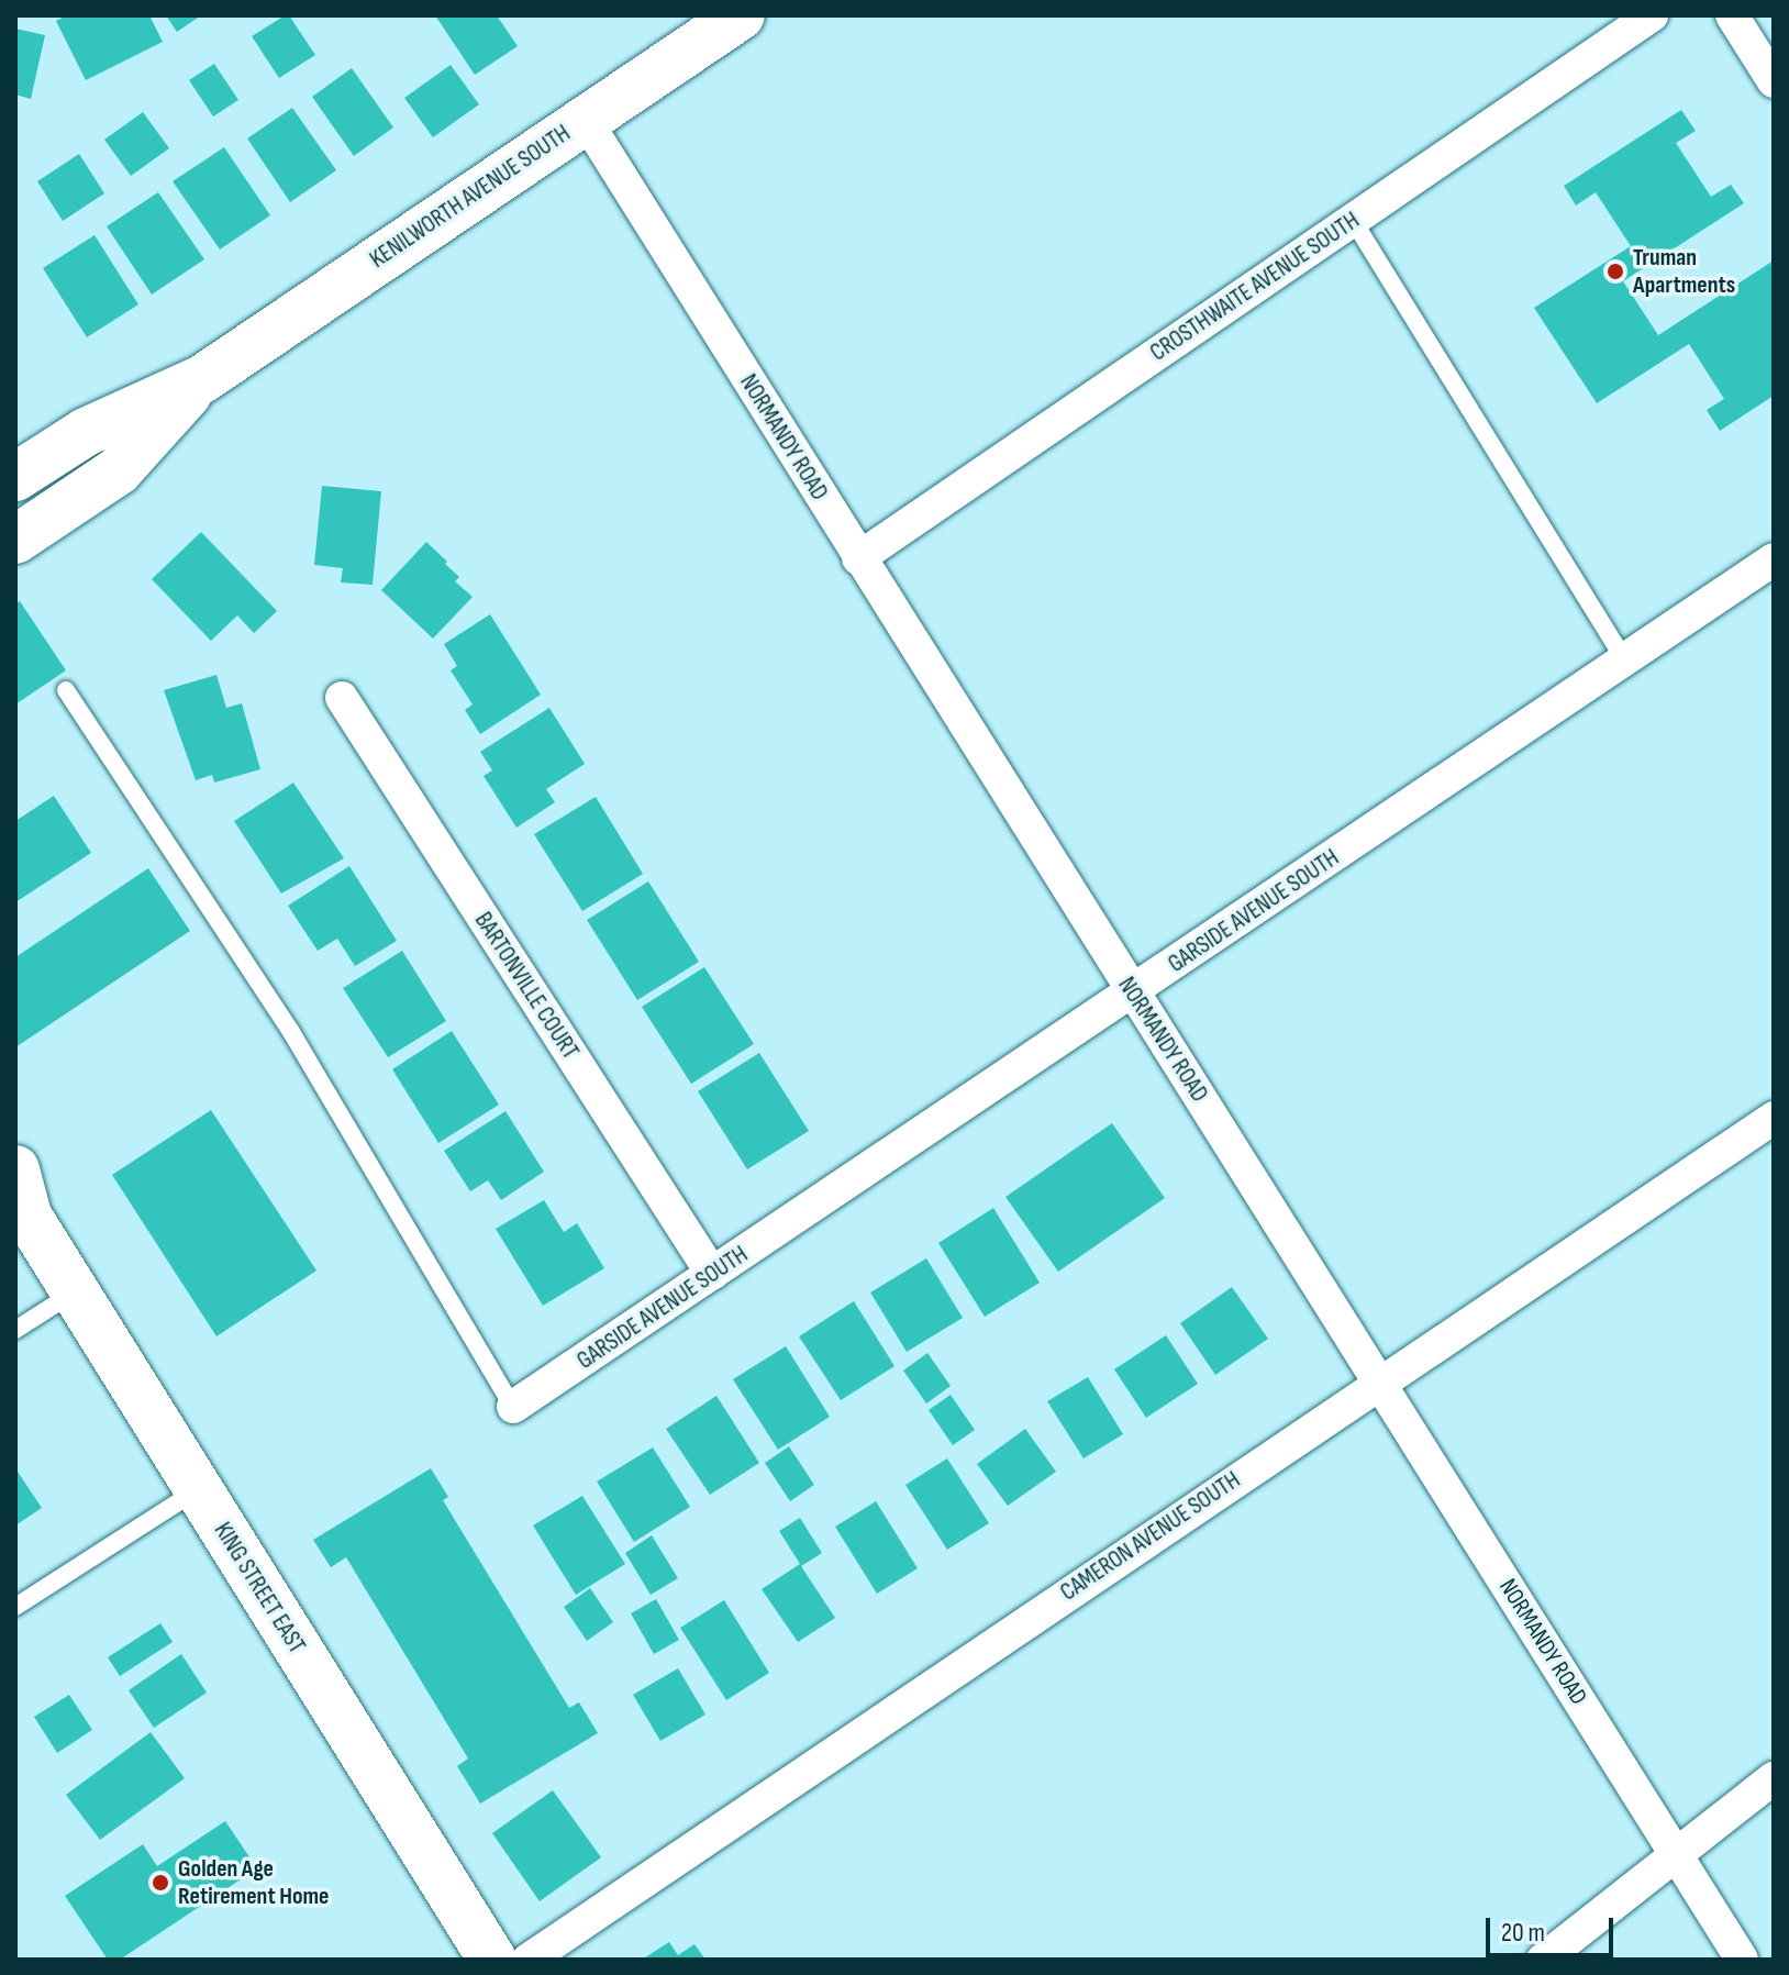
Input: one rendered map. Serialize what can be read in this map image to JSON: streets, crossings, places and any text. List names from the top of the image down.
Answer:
{
  "streets": {
    "main road": ["KENILWORTH AVENUE SOUTH", "KING STREET EAST"],
    "street": [
      "CROSTHWAITE AVENUE SOUTH",
      "NORMANDY ROAD",
      "GARSIDE AVENUE SOUTH",
      "BARTONVILLE COURT",
      "CAMERON AVENUE SOUTH"
    ]
  },
  "crossings": [
    ["KENILWORTH AVENUE SOUTH", "NORMANDY ROAD"],
    ["CROSTHWAITE AVENUE SOUTH", "NORMANDY ROAD"],
    ["NORMANDY ROAD", "GARSIDE AVENUE SOUTH"],
    ["NORMANDY ROAD", "CAMERON AVENUE SOUTH"],
    ["GARSIDE AVENUE SOUTH", "BARTONVILLE COURT"]
  ],
  "places": ["Truman Apartments", "Golden Age Retirement Home"],
  "scale_bar": "20 m"
}
